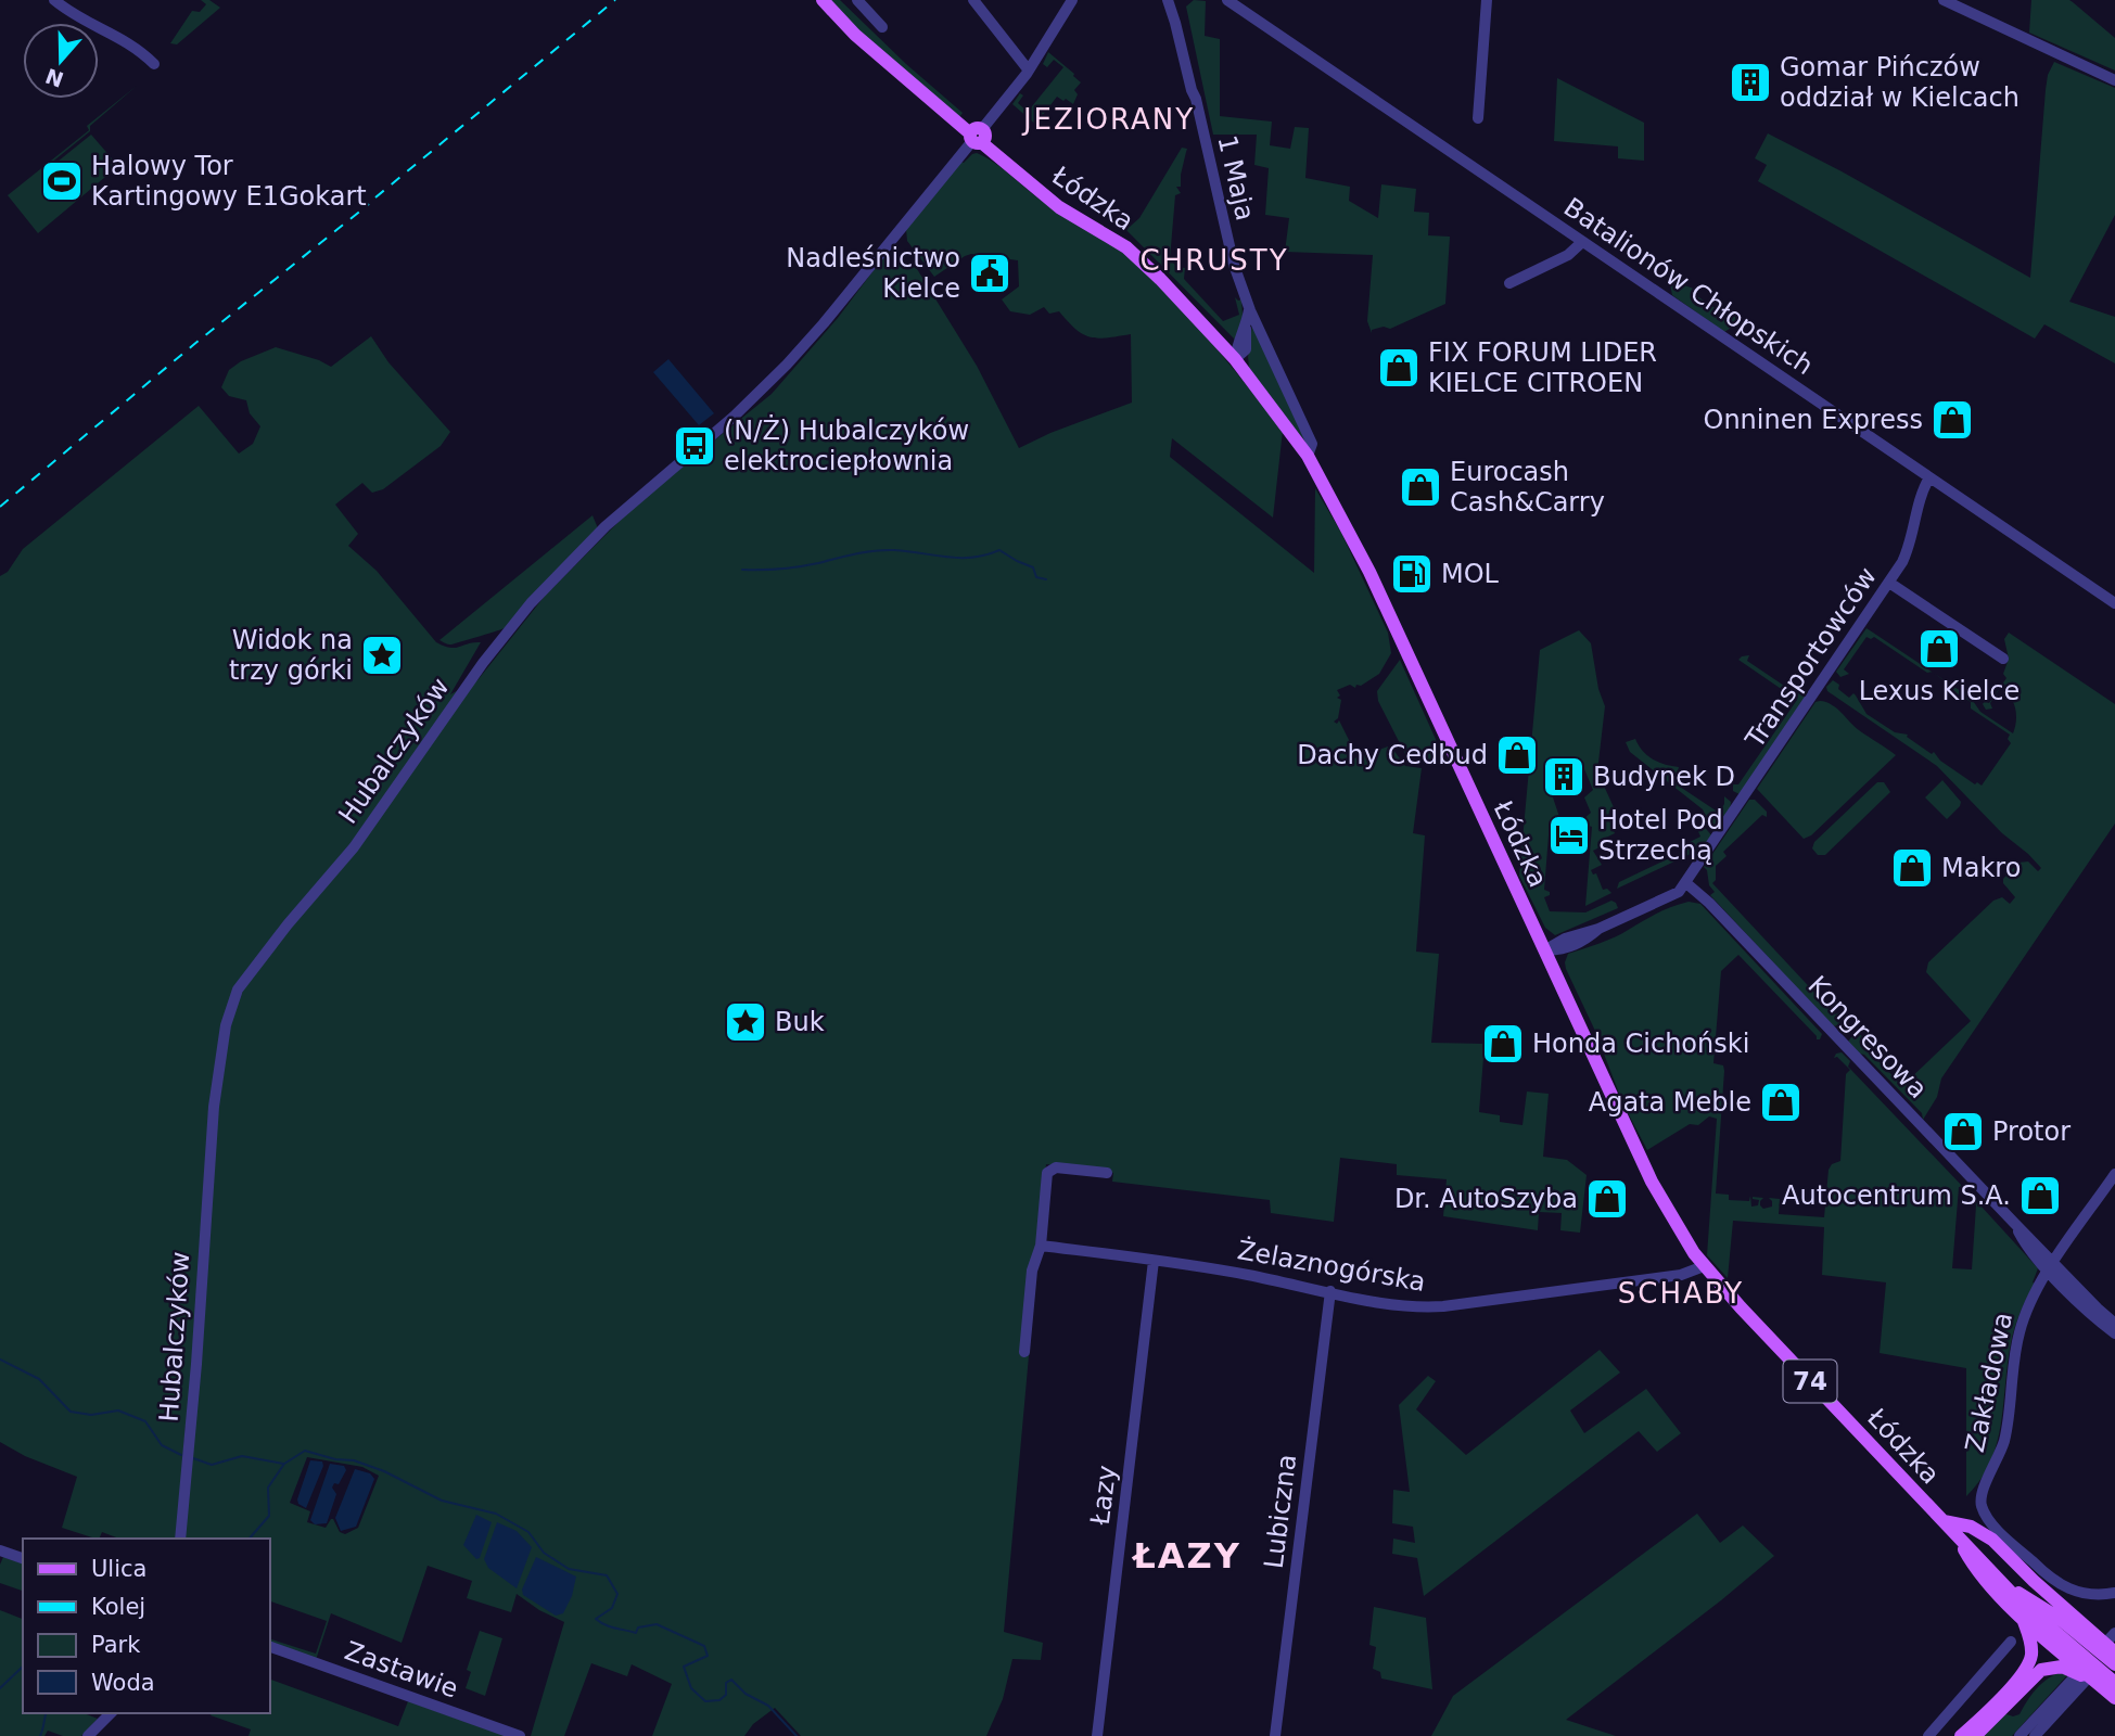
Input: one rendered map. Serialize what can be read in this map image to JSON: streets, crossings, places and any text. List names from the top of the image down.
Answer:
{
  "streets": {
    "main road": ["Łódzka", "74"],
    "street": [
      "1 Maja",
      "Batalionów Chłopskich",
      "Transportowców",
      "Hubalczyków",
      "Kongresowa",
      "Żelaznogórska",
      "Zakładowa",
      "Łazy",
      "Lubiczna",
      "Zastawie"
    ]
  },
  "crossings": [
    ["1 Maja", "Łódzka"],
    ["Łódzka", "Transportowców"],
    ["Łódzka", "Hubalczyków"],
    ["Łódzka", "Żelaznogórska"],
    ["Batalionów Chłopskich", "Transportowców"],
    ["Transportowców", "Kongresowa"],
    ["Kongresowa", "Zakładowa"],
    ["Żelaznogórska", "Łazy"],
    ["Żelaznogórska", "Lubiczna"]
  ],
  "districts": [
    "JEZIORANY",
    "CHRUSTY",
    "SCHABY",
    "ŁAZY"
  ],
  "places": {
    "building": ["Gomar Pińczów oddział w Kielcach", "Budynek D"],
    "sports": ["Halowy Tor Kartingowy E1Gokart"],
    "public building": ["Nadleśnictwo Kielce"],
    "shop": [
      "FIX FORUM LIDER KIELCE CITROEN",
      "Onninen Express",
      "Eurocash Cash&Carry",
      "Lexus Kielce",
      "Dachy Cedbud",
      "Makro",
      "Honda Cichoński",
      "Agata Meble",
      "Protor",
      "Autocentrum S.A.",
      "Dr. AutoSzyba"
    ],
    "bus stop": ["(N/Ż) Hubalczyków elektrociepłownia"],
    "fuel station": ["MOL"],
    "place": ["Widok na trzy górki", "Buk"],
    "hotel": ["Hotel Pod Strzechą"]
  },
  "legend": [
    "Ulica",
    "Kolej",
    "Park",
    "Woda"
  ],
  "north": "bottom"
}
